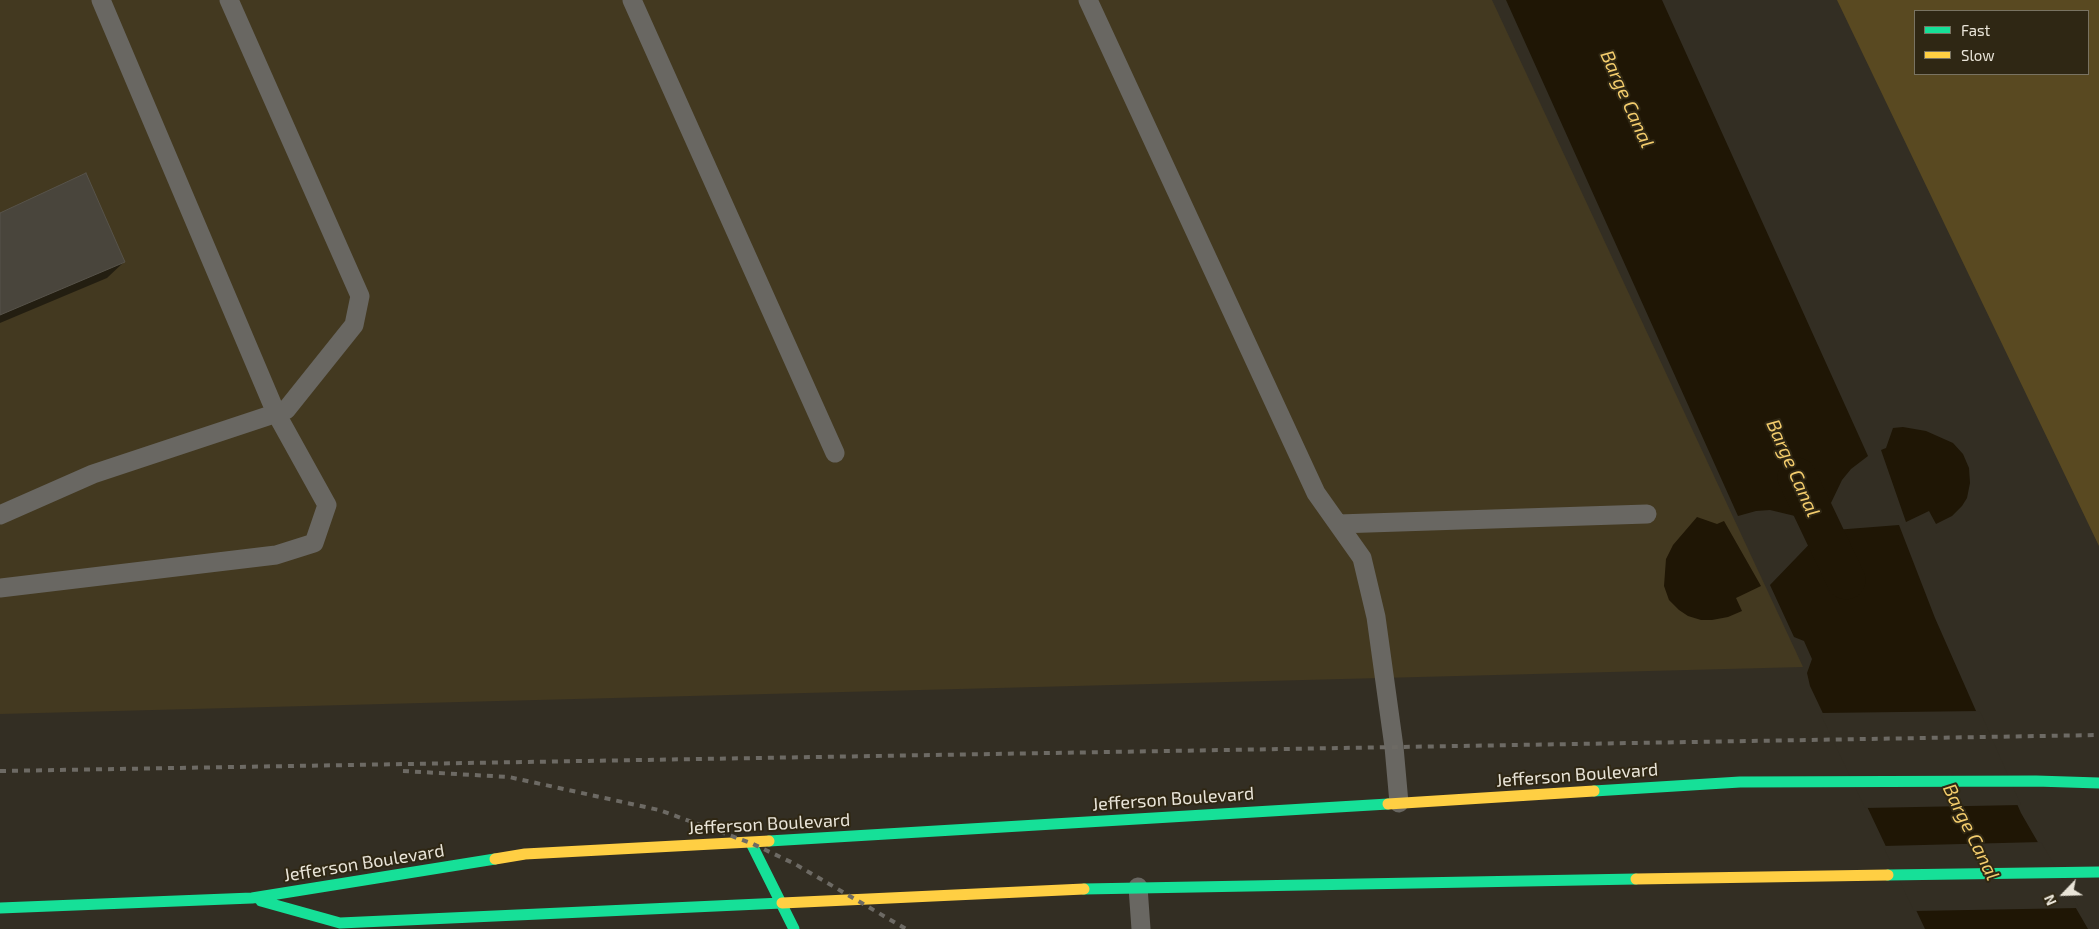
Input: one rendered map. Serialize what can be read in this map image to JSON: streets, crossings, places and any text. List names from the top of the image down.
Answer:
{
  "streets": {
    "main road": ["Jefferson Boulevard"]
  },
  "water": ["Barge Canal"],
  "legend": ["Fast", "Slow"],
  "north": "bottom left"
}
